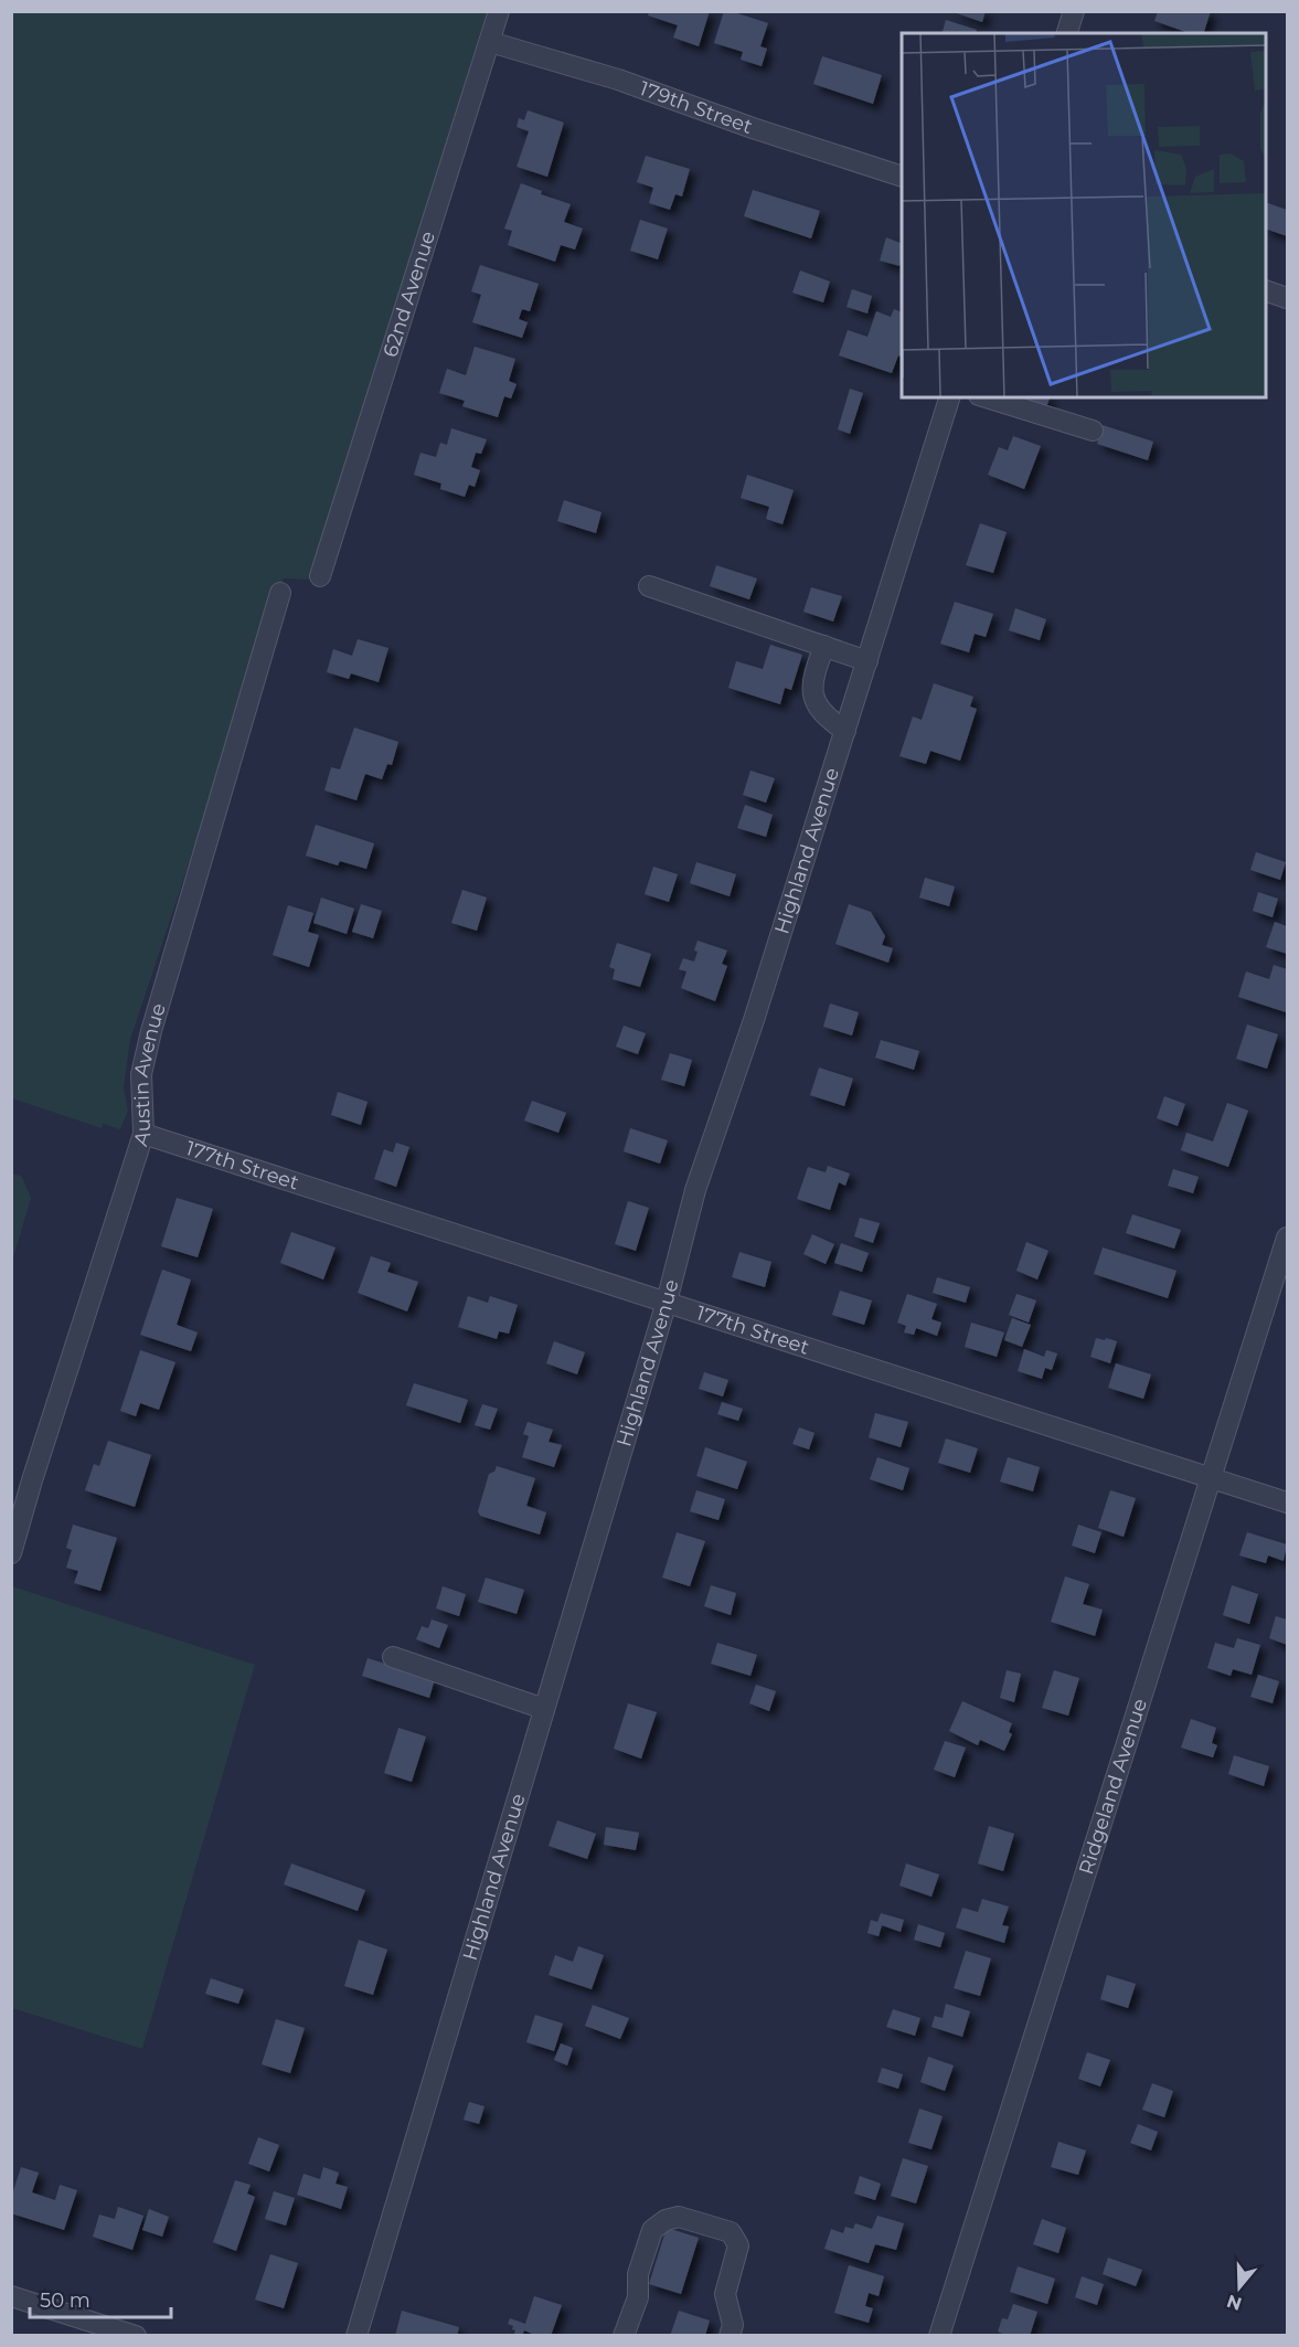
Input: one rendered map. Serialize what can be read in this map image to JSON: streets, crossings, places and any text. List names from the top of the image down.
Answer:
{
  "streets": {
    "street": [
      "179th Street",
      "62nd Avenue",
      "Highland Avenue",
      "Austin Avenue",
      "177th Street",
      "Ridgeland Avenue"
    ]
  },
  "crossings": [
    ["179th Street", "62nd Avenue"],
    ["Highland Avenue", "177th Street"],
    ["Austin Avenue", "177th Street"],
    ["177th Street", "Ridgeland Avenue"]
  ],
  "scale_bar": "50 m",
  "north": "bottom"
}
